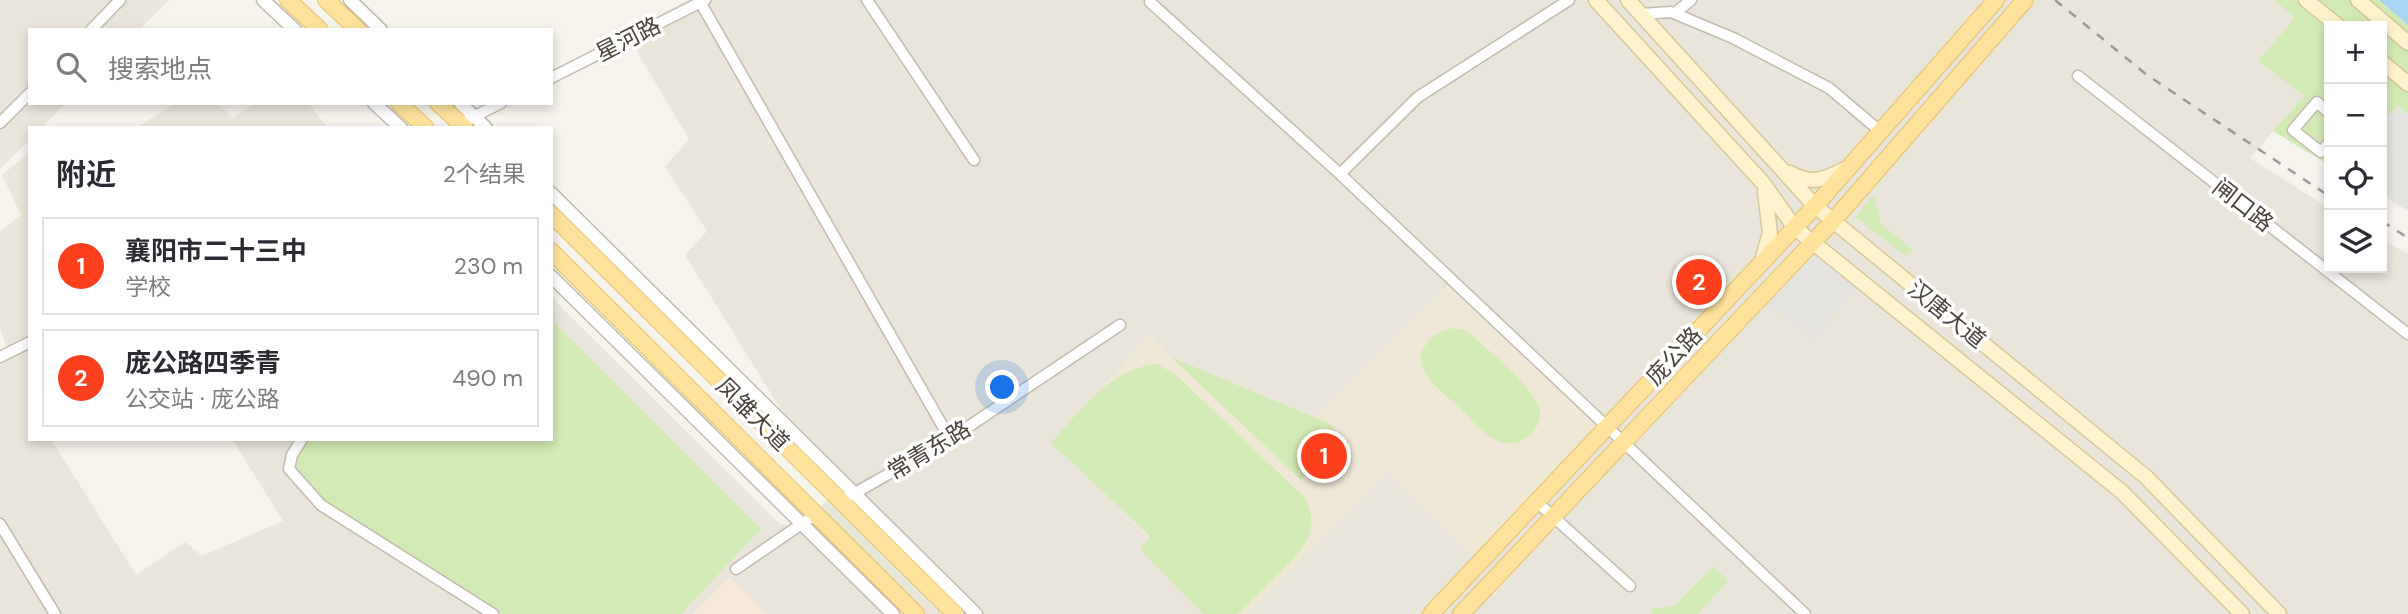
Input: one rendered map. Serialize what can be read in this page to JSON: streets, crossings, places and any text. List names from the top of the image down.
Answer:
{
  "streets": {
    "main road": ["汉唐大道", "庞公路", "凤雏大道"],
    "street": ["星河路", "闸口路", "常青东路"]
  },
  "crossings": [
    ["汉唐大道", "庞公路"],
    ["凤雏大道", "常青东路"]
  ],
  "page": {
    "map_buttons": ["+", "−"],
    "search": "搜索地点",
    "heading": ["附近", "2个结果"],
    "list": [
      {
        "mark": "1",
        "name": "襄阳市二十三中",
        "note": "学校",
        "value": "230 m"
      },
      {
        "mark": "2",
        "name": "庞公路四季青",
        "note": "公交站 · 庞公路",
        "value": "490 m"
      }
    ],
    "pins": ["2", "1"]
  }
}
